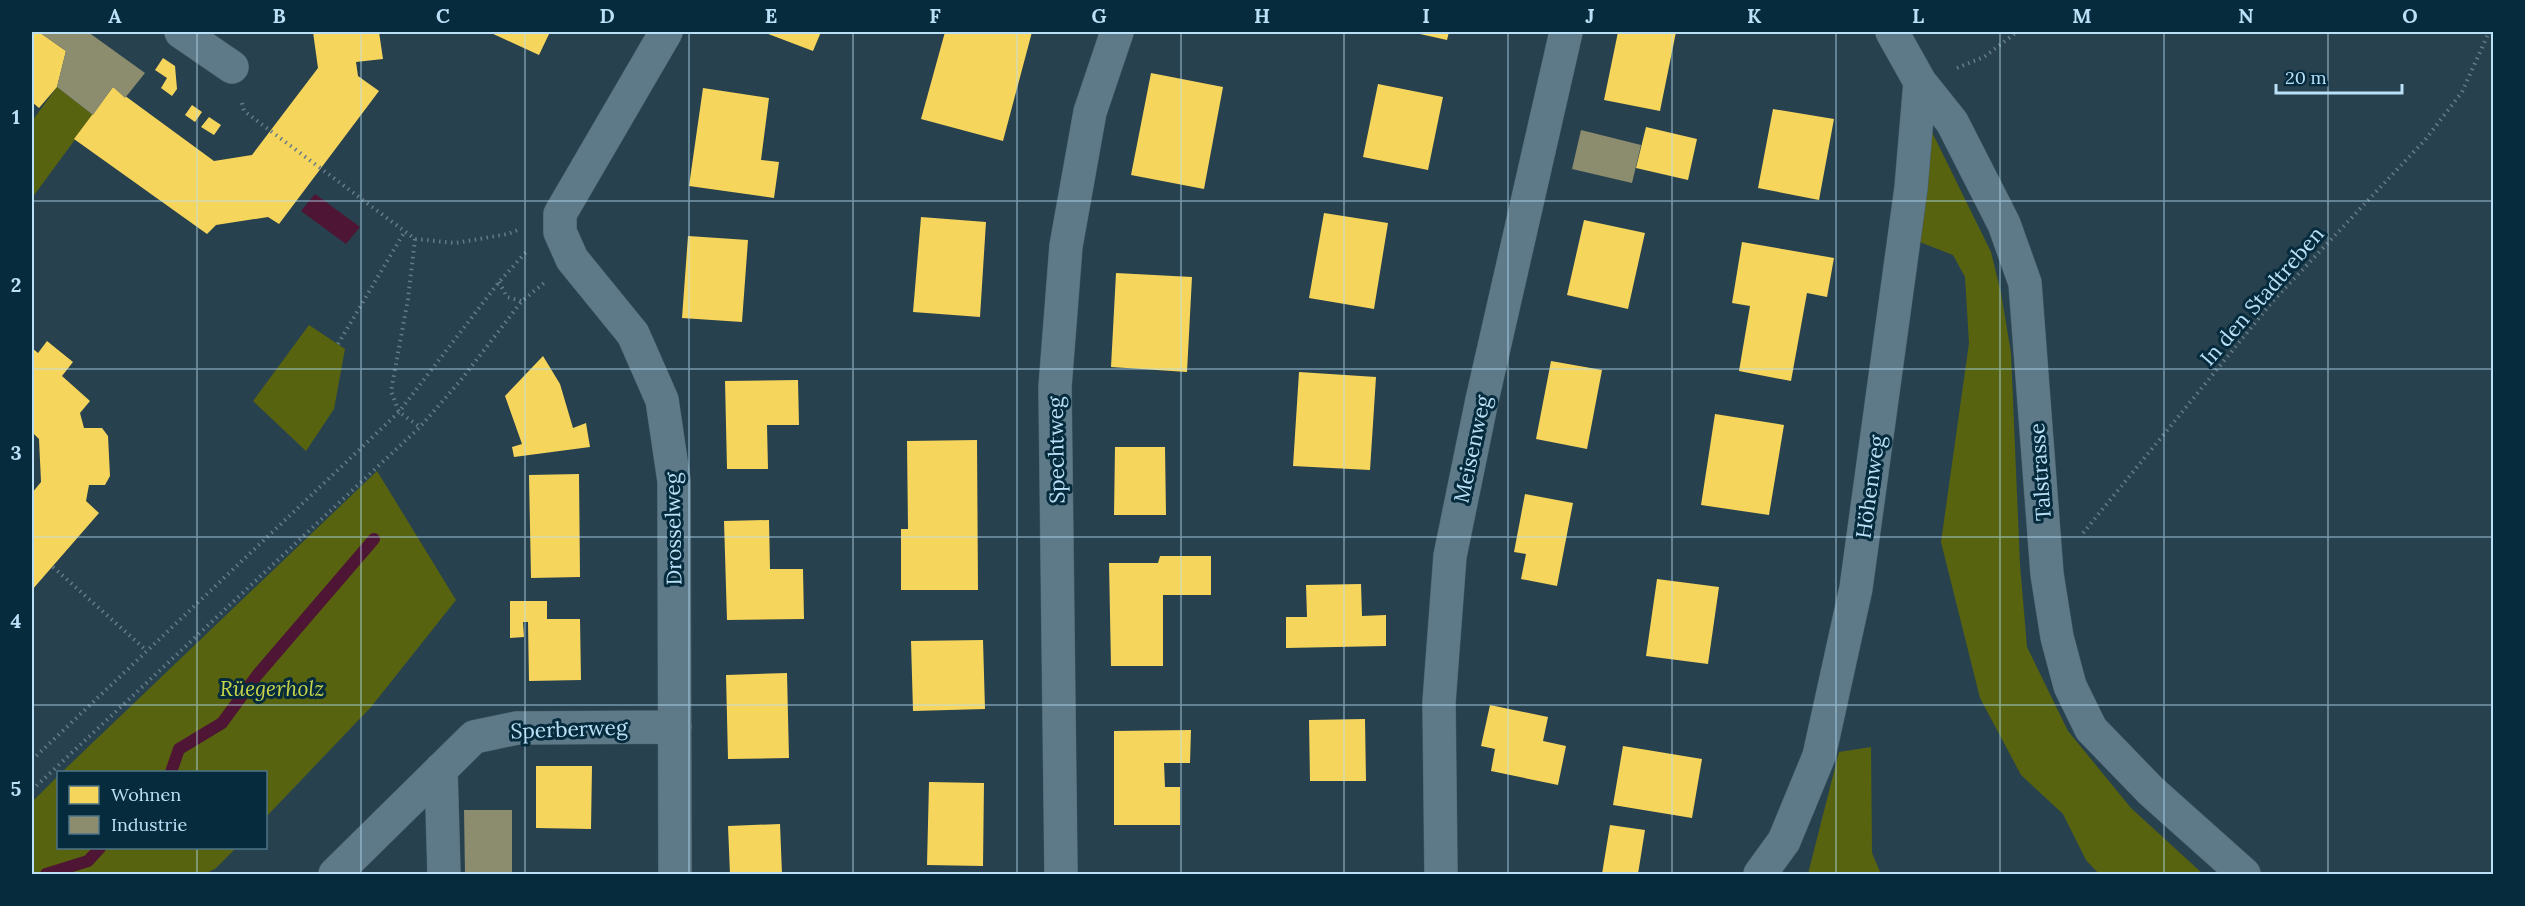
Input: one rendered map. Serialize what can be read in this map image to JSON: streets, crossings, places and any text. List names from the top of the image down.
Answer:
{
  "streets": {
    "street": [
      "Meisenweg",
      "Spechtweg",
      "Talstrasse",
      "Höhenweg",
      "Drosselweg",
      "Sperberweg"
    ],
    "path": ["In den Stadtreben"]
  },
  "crossings": [
    ["In den Stadtreben", "Talstrasse"],
    ["Talstrasse", "Höhenweg"],
    ["Drosselweg", "Sperberweg"]
  ],
  "parks": ["Rüegerholz"],
  "legend": ["Wohnen", "Industrie"],
  "scale_bar": "20 m",
  "grid": {
    "columns": [
      "A",
      "B",
      "C",
      "D",
      "E",
      "F",
      "G",
      "H",
      "I",
      "J",
      "K",
      "L",
      "M",
      "N",
      "O"
    ],
    "rows": [
      "1",
      "2",
      "3",
      "4",
      "5"
    ]
  }
}
